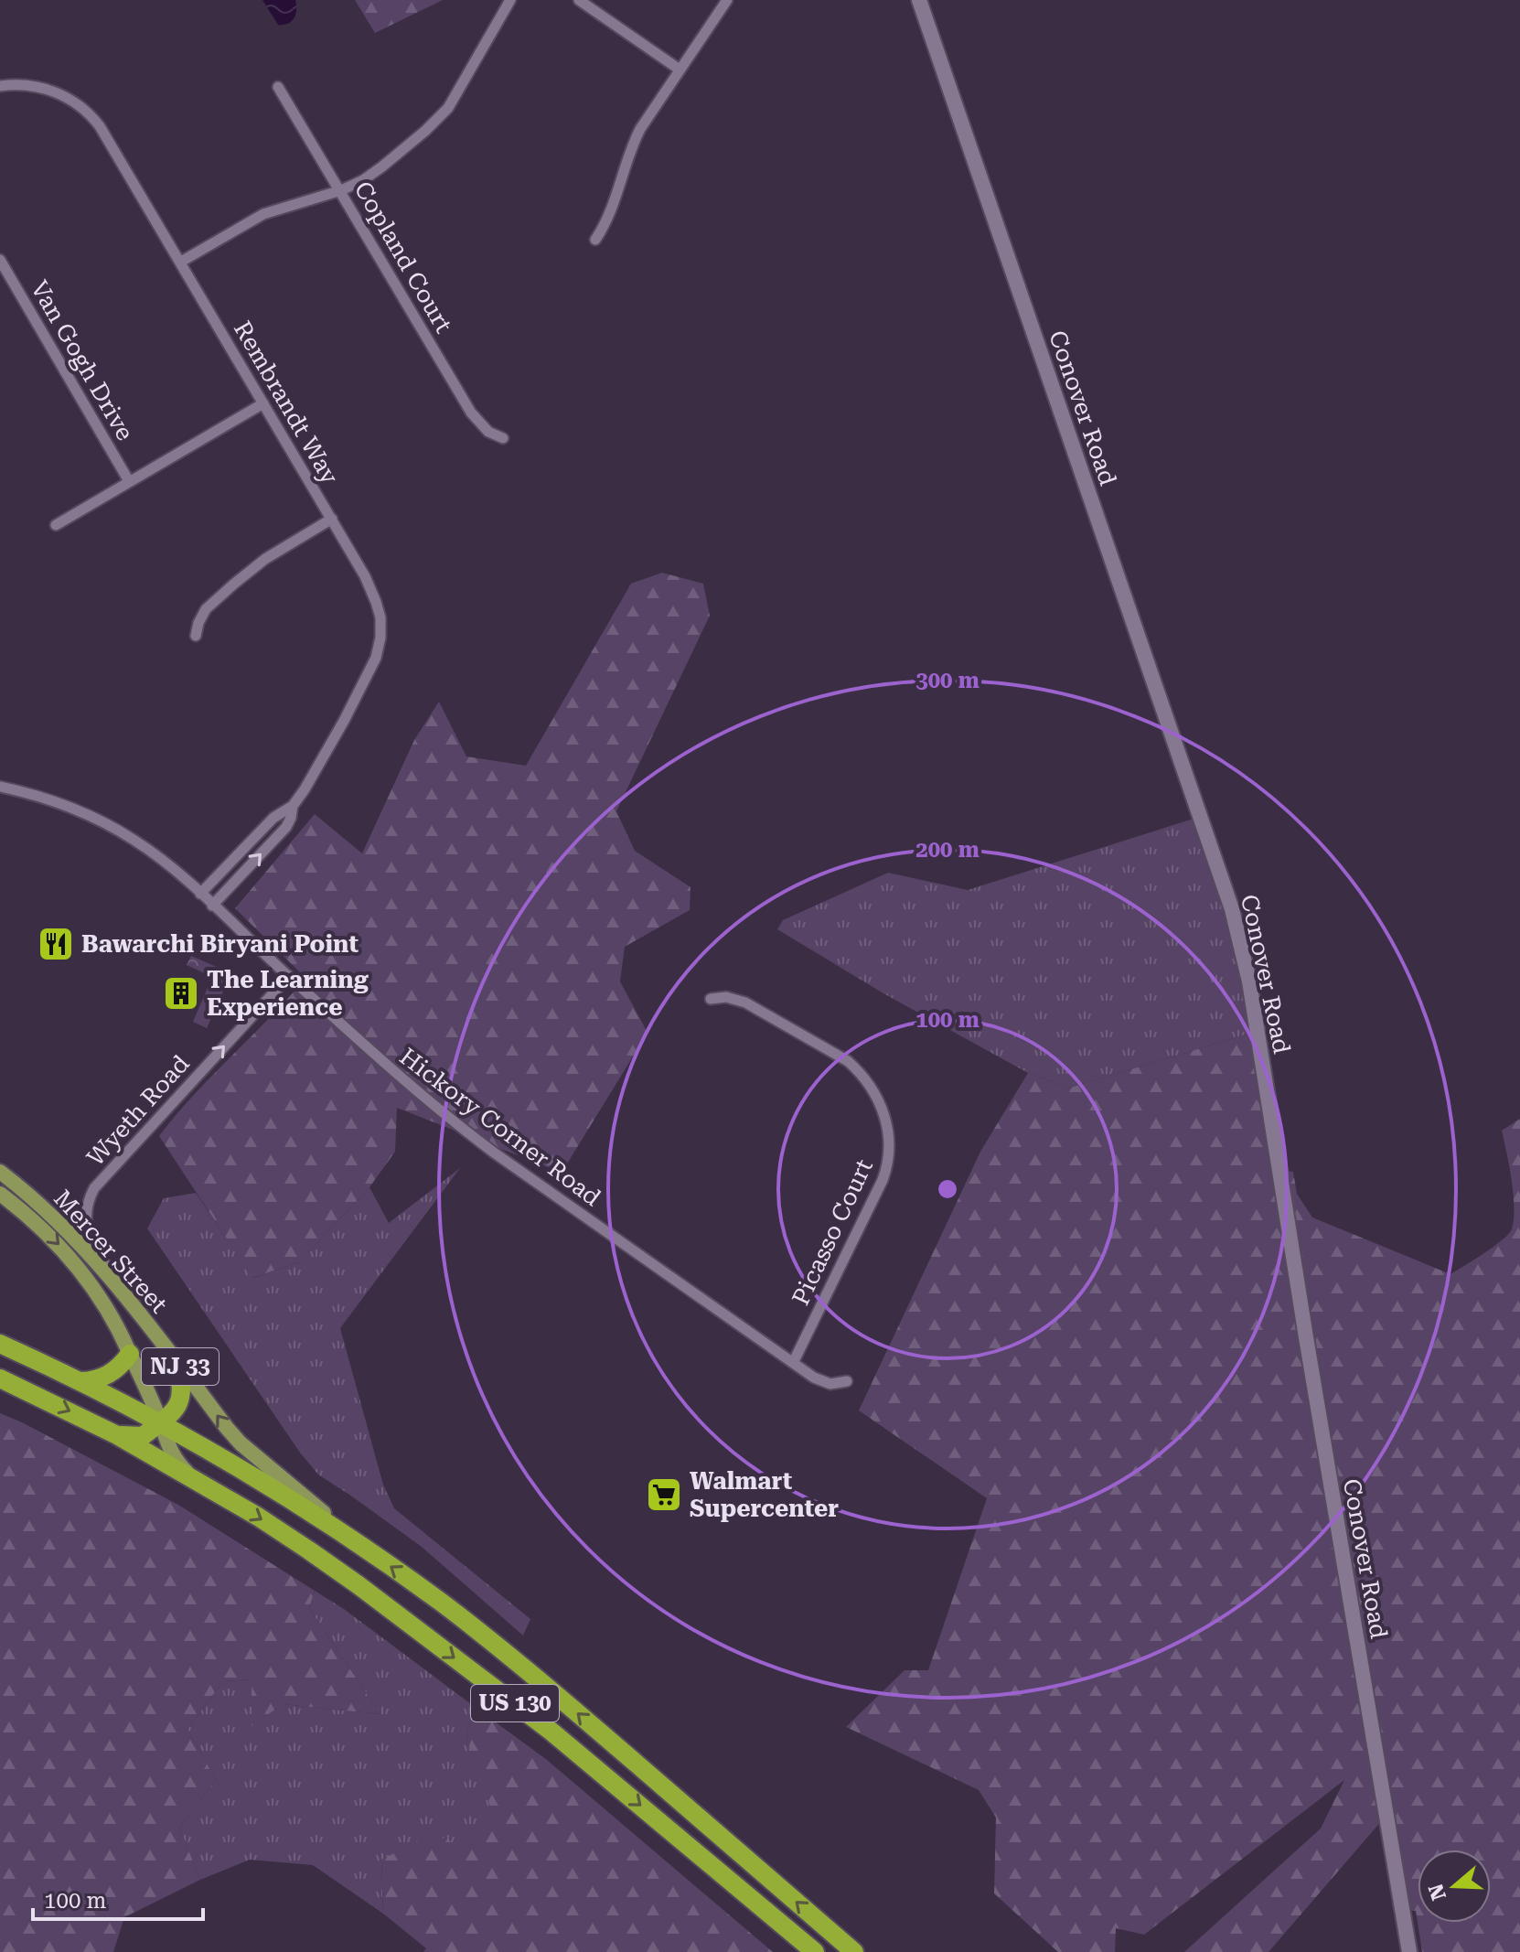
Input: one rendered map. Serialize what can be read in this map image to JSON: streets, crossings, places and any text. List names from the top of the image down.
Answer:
{
  "streets": {
    "highway": ["US 130"],
    "main road": ["Mercer Street", "NJ 33"],
    "street": [
      "Copland Court",
      "Van Gogh Drive",
      "Rembrandt Way",
      "Conover Road",
      "Wyeth Road",
      "Hickory Corner Road",
      "Picasso Court"
    ]
  },
  "crossings": [
    ["Rembrandt Way", "Hickory Corner Road"],
    ["Wyeth Road", "Hickory Corner Road"],
    ["Wyeth Road", "Mercer Street"],
    ["Hickory Corner Road", "Picasso Court"],
    ["Mercer Street", "US 130"]
  ],
  "one_way": ["Wyeth Road"],
  "places": {
    "restaurant": ["Bawarchi Biryani Point"],
    "building": ["The Learning Experience"],
    "supermarket": ["Walmart Supercenter"]
  },
  "scale_bar": "100 m",
  "north": "left",
  "rings": ["300 m", "200 m", "100 m"]
}
